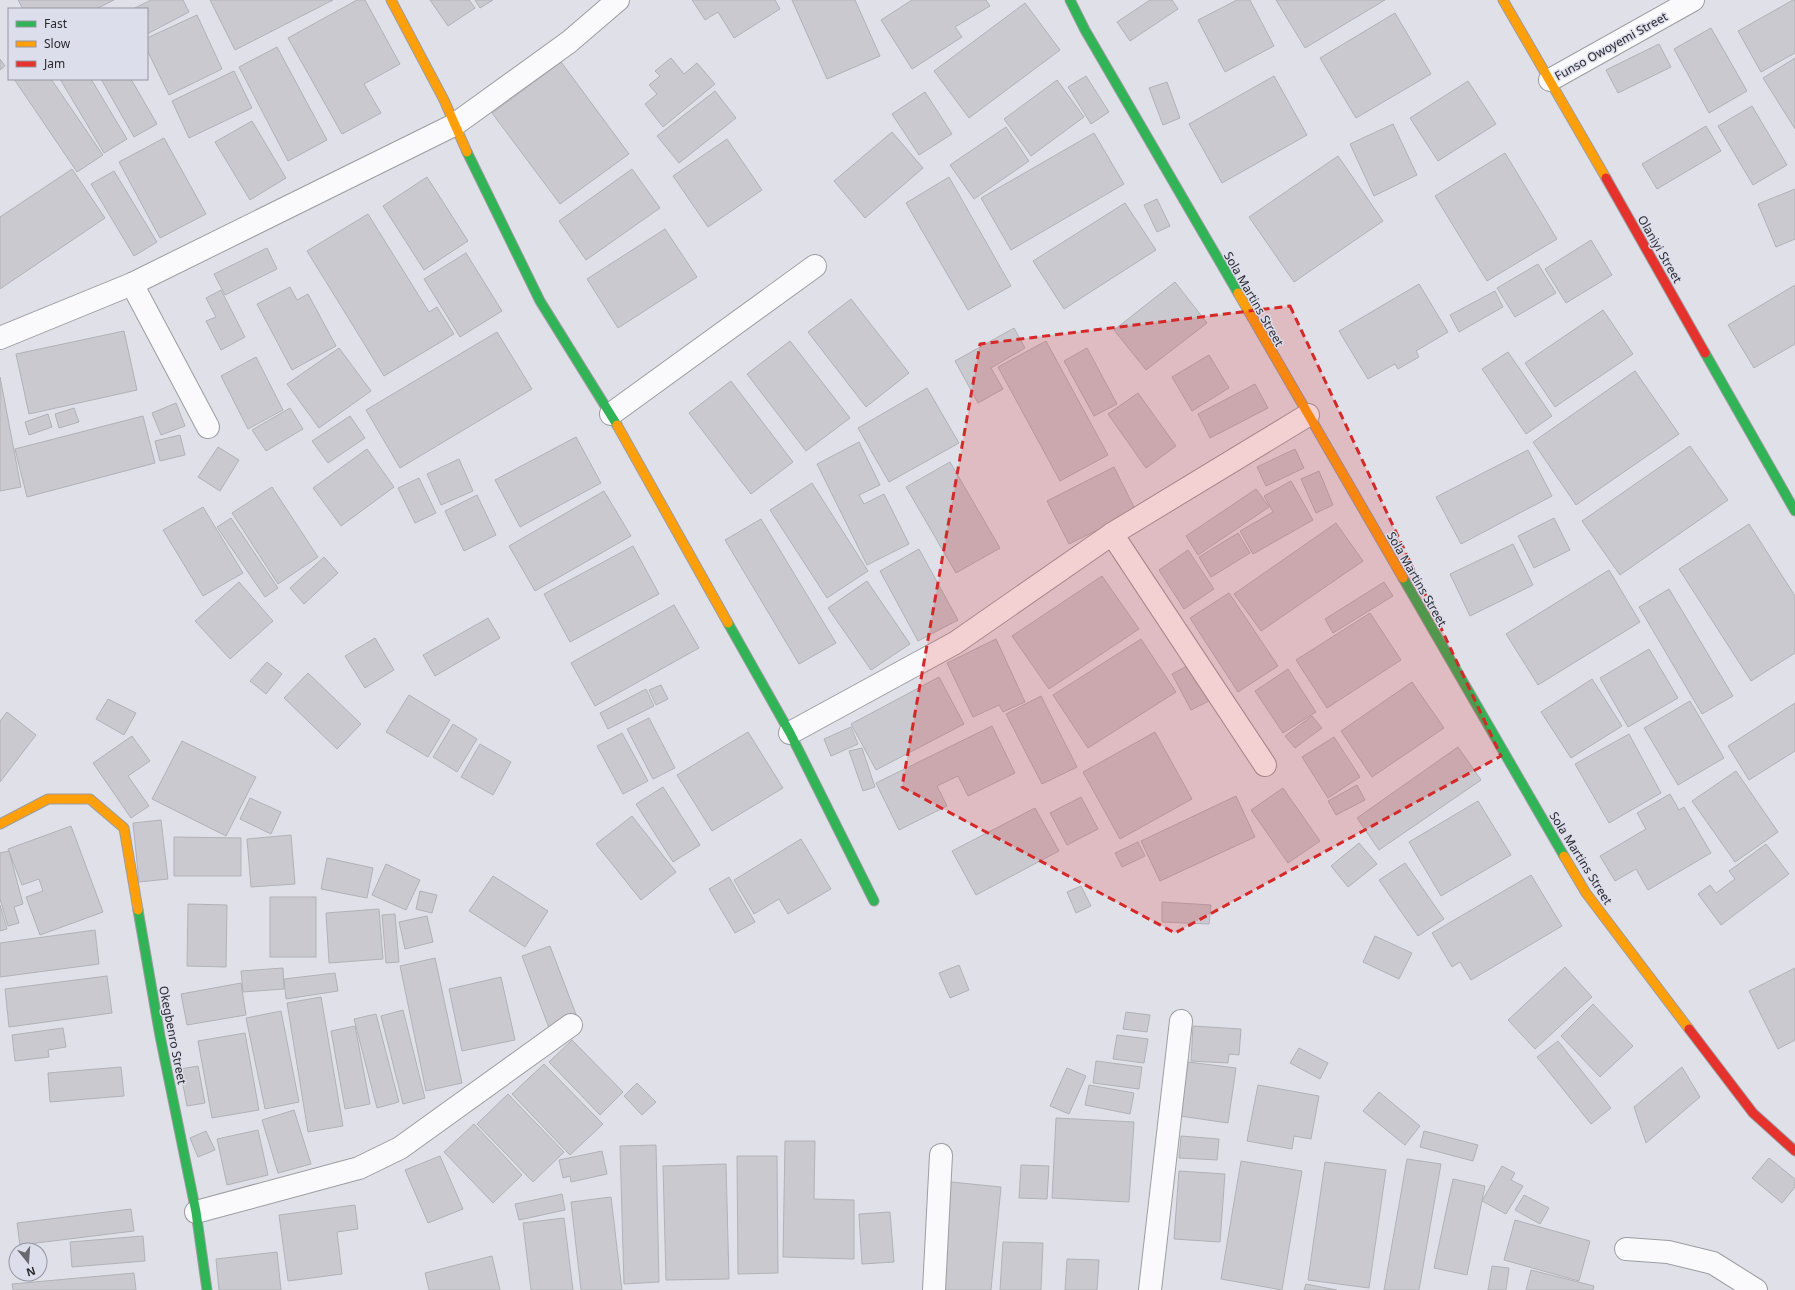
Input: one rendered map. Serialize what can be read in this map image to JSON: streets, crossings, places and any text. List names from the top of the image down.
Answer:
{
  "streets": {
    "street": [
      "Funso Owoyemi Street",
      "Olaniyi Street",
      "Sola Martins Street",
      "Okegbenro Street"
    ]
  },
  "crossings": [
    ["Funso Owoyemi Street", "Olaniyi Street"]
  ],
  "legend": ["Fast", "Slow", "Jam"],
  "north": "bottom"
}
